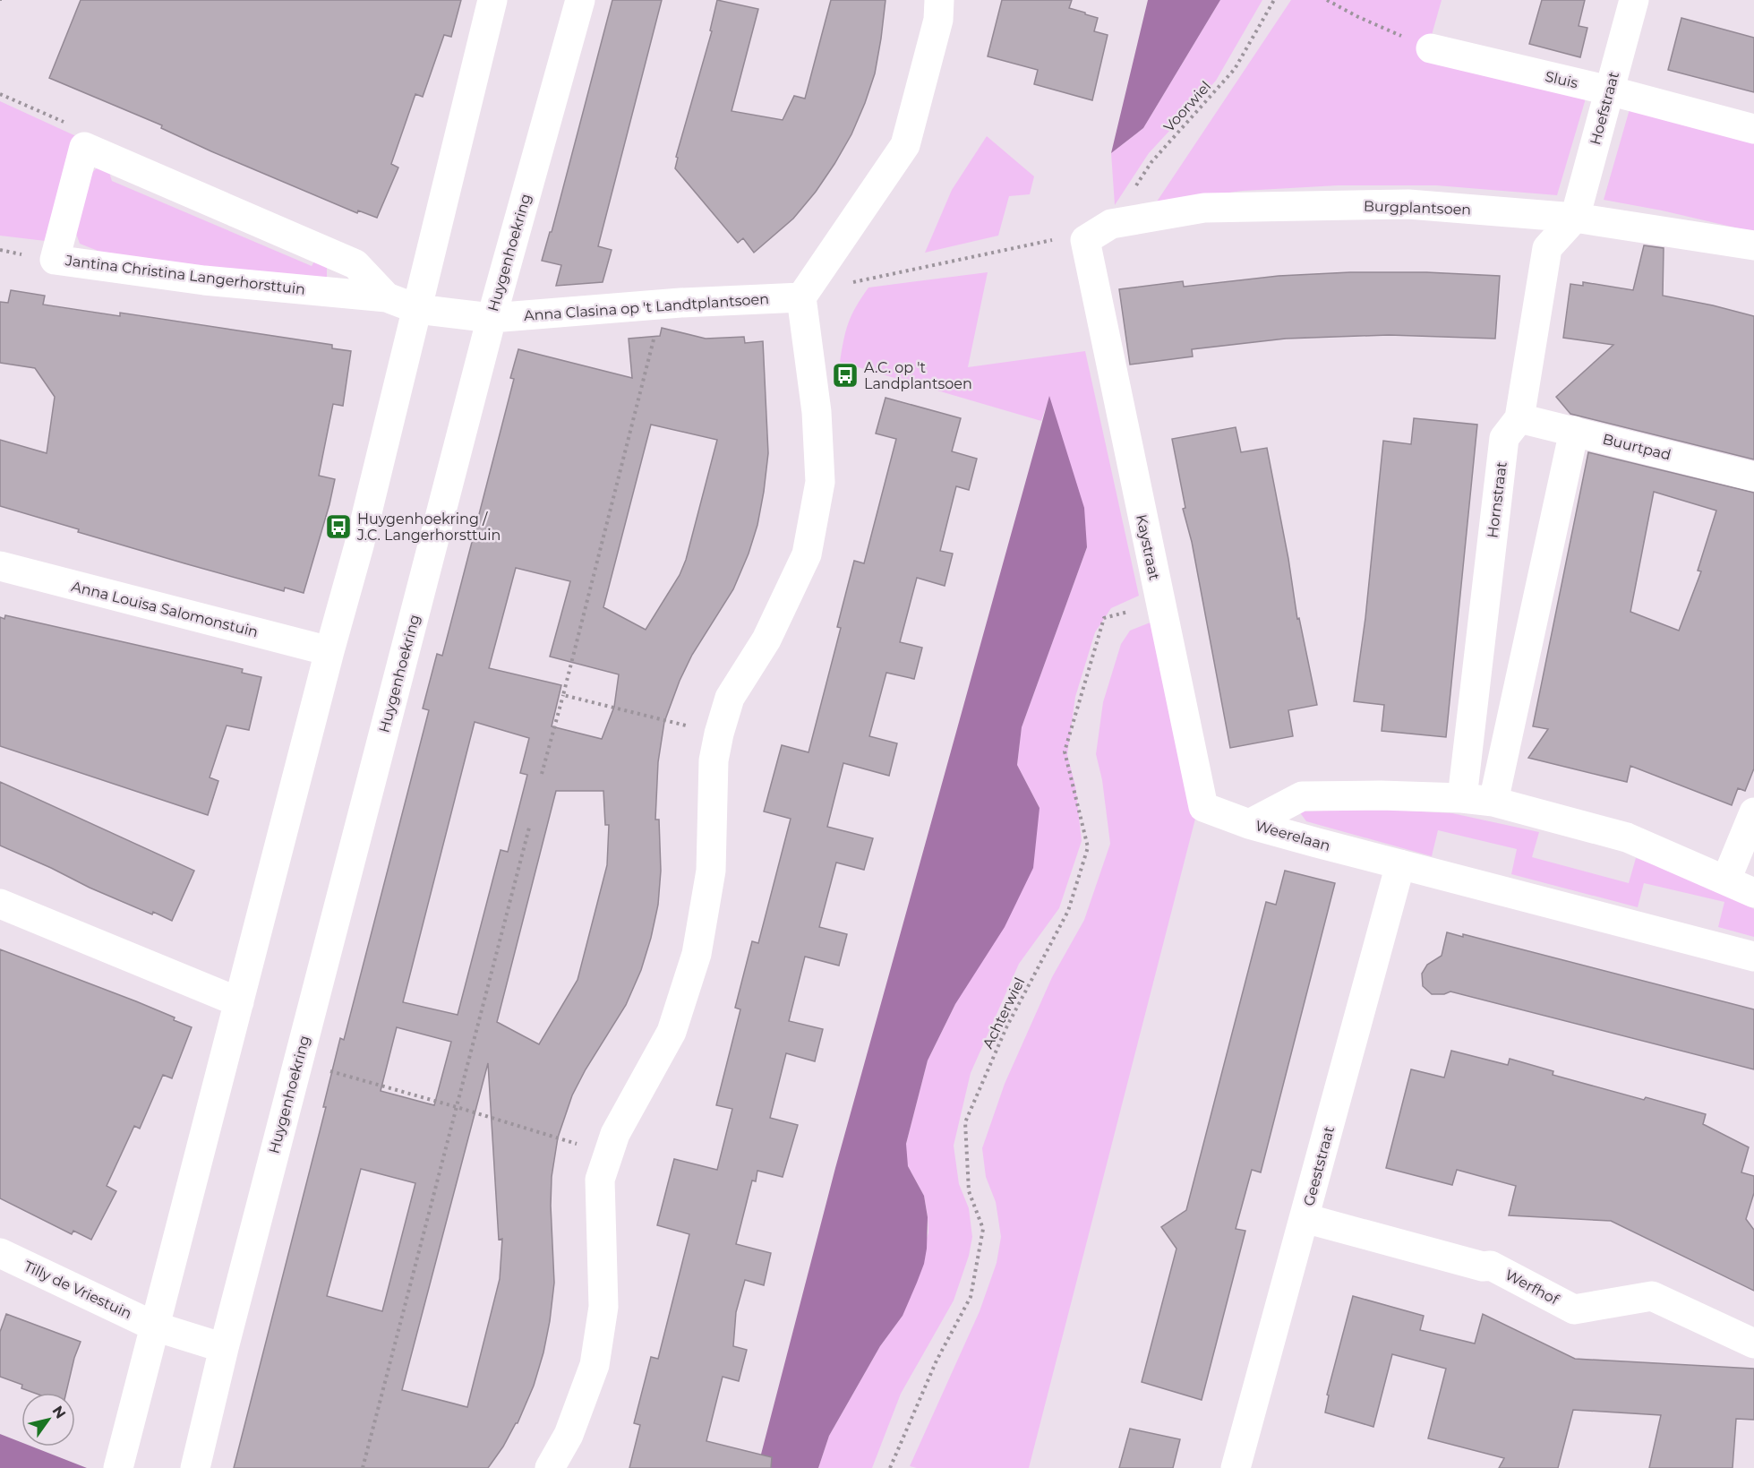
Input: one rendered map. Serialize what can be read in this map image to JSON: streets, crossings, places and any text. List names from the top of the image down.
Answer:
{
  "streets": {
    "street": [
      "Sluis",
      "Hoefstraat",
      "Burgplantsoen",
      "Huygenhoekring",
      "Jantina Christina Langerhorsttuin",
      "Anna Clasina op 't Landtplantsoen",
      "Buurtpad",
      "Hornstraat",
      "Kaystraat",
      "Anna Louisa Salomonstuin",
      "Weerelaan",
      "Geeststraat",
      "Werfhof",
      "Tilly de Vriestuin"
    ],
    "path": ["Voorwiel", "Achterwiel"]
  },
  "crossings": [
    ["Sluis", "Hoefstraat"],
    ["Voorwiel", "Burgplantsoen"],
    ["Hoefstraat", "Burgplantsoen"],
    ["Hoefstraat", "Hornstraat"],
    ["Burgplantsoen", "Hornstraat"],
    ["Burgplantsoen", "Kaystraat"],
    ["Huygenhoekring", "Anna Clasina op 't Landtplantsoen"],
    ["Jantina Christina Langerhorsttuin", "Anna Clasina op 't Landtplantsoen"],
    ["Buurtpad", "Hornstraat"],
    ["Hornstraat", "Weerelaan"],
    ["Kaystraat", "Weerelaan"],
    ["Kaystraat", "Achterwiel"],
    ["Weerelaan", "Geeststraat"],
    ["Geeststraat", "Werfhof"]
  ],
  "places": {
    "bus stop": ["A.C. op 't Landplantsoen", "Huygenhoekring / J.C. Langerhorsttuin"]
  },
  "north": "top right"
}
